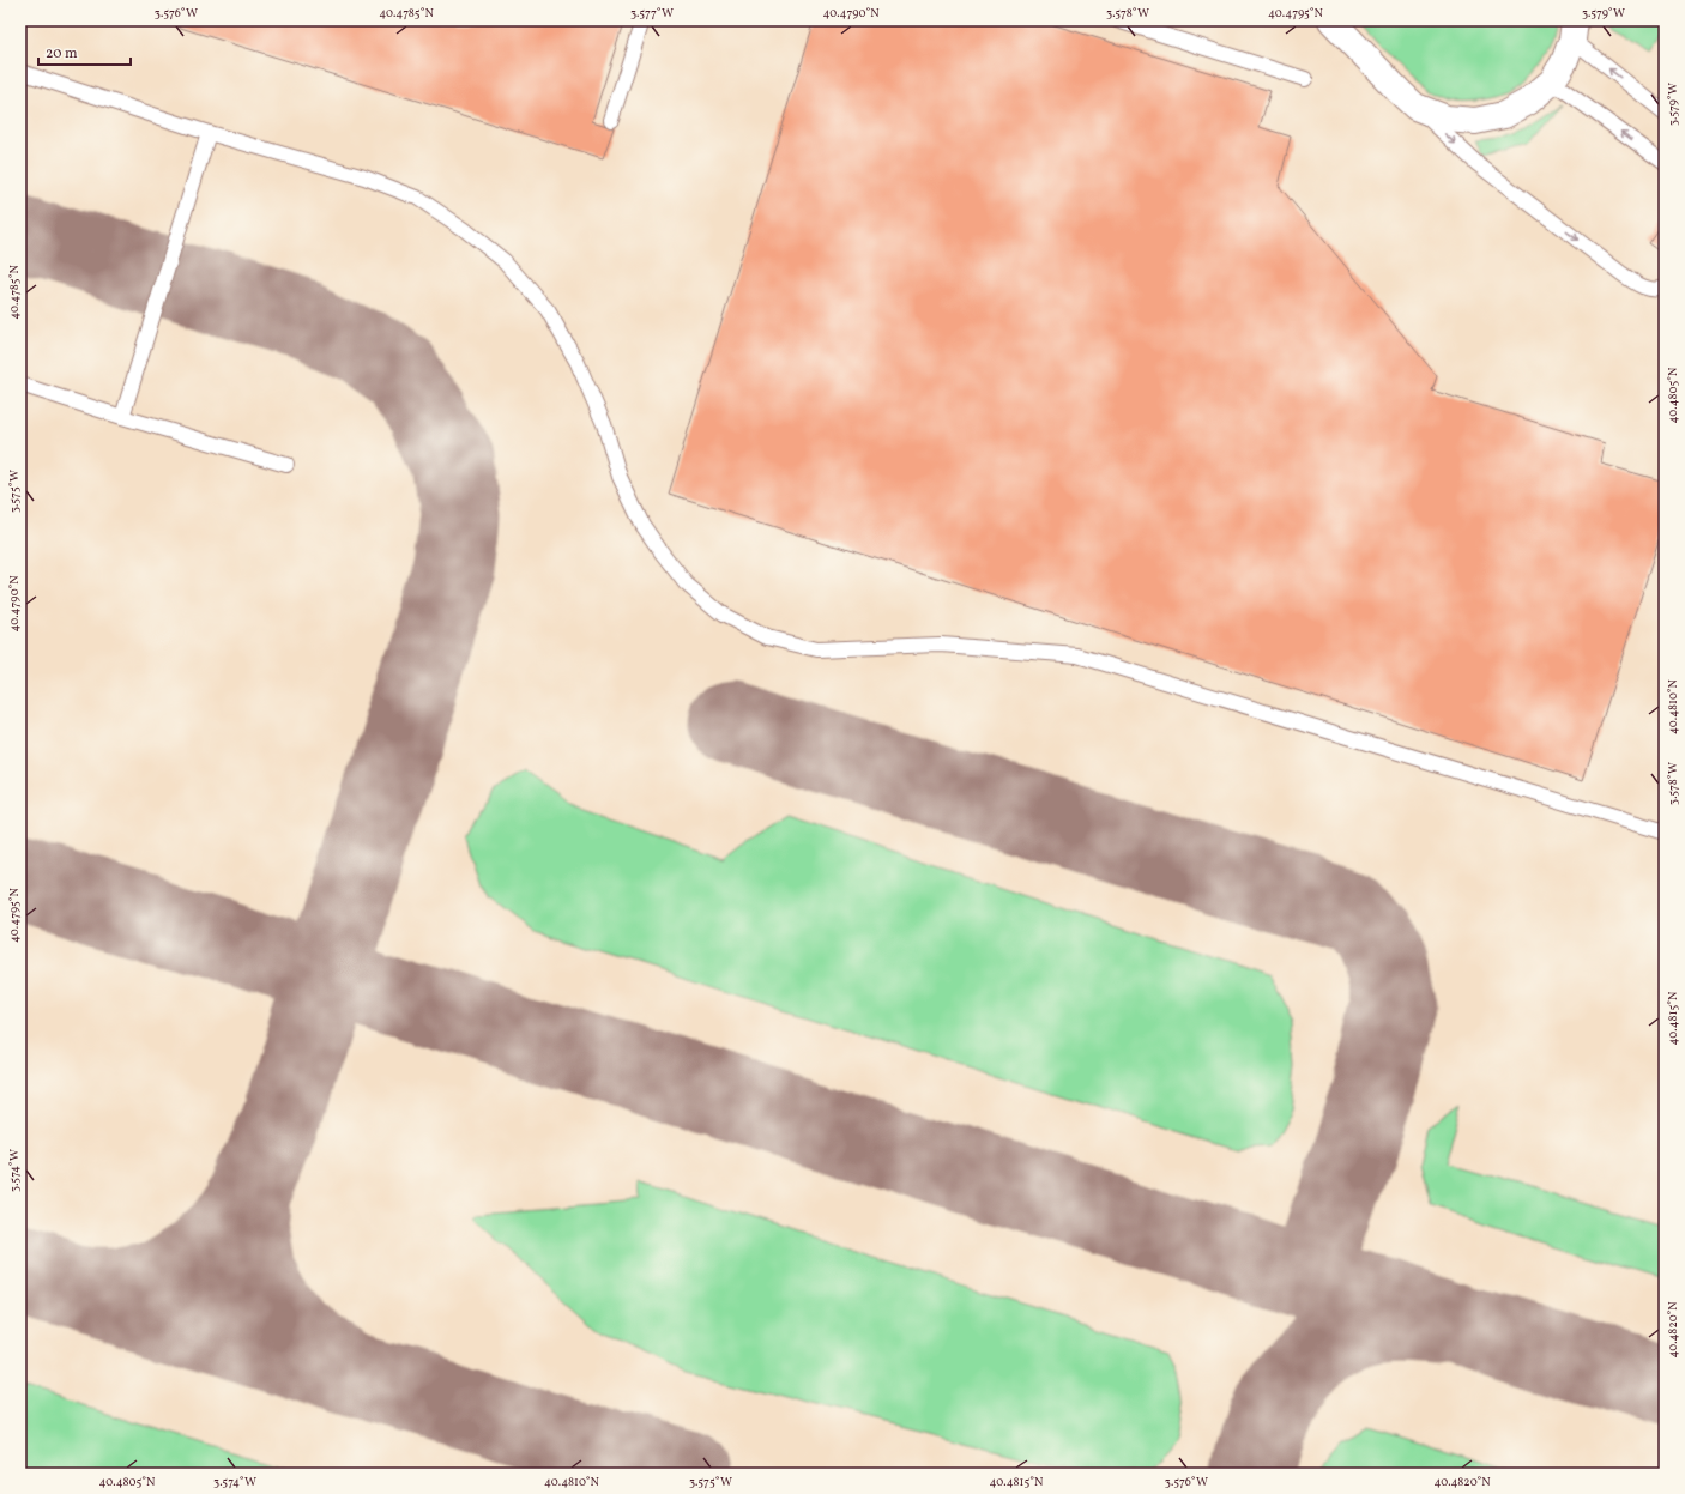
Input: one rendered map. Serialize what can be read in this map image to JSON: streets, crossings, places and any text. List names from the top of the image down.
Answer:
{
  "scale_bar": "20 m",
  "coordinates": [
    "3.576°W",
    "40.4785°N",
    "3.577°W",
    "40.4790°N",
    "3.578°W",
    "40.4795°N",
    "3.579°W",
    "40.4805°N",
    "3.575°W",
    "40.4810°N",
    "40.4815°N",
    "3.574°W",
    "40.4820°N"
  ]
}
